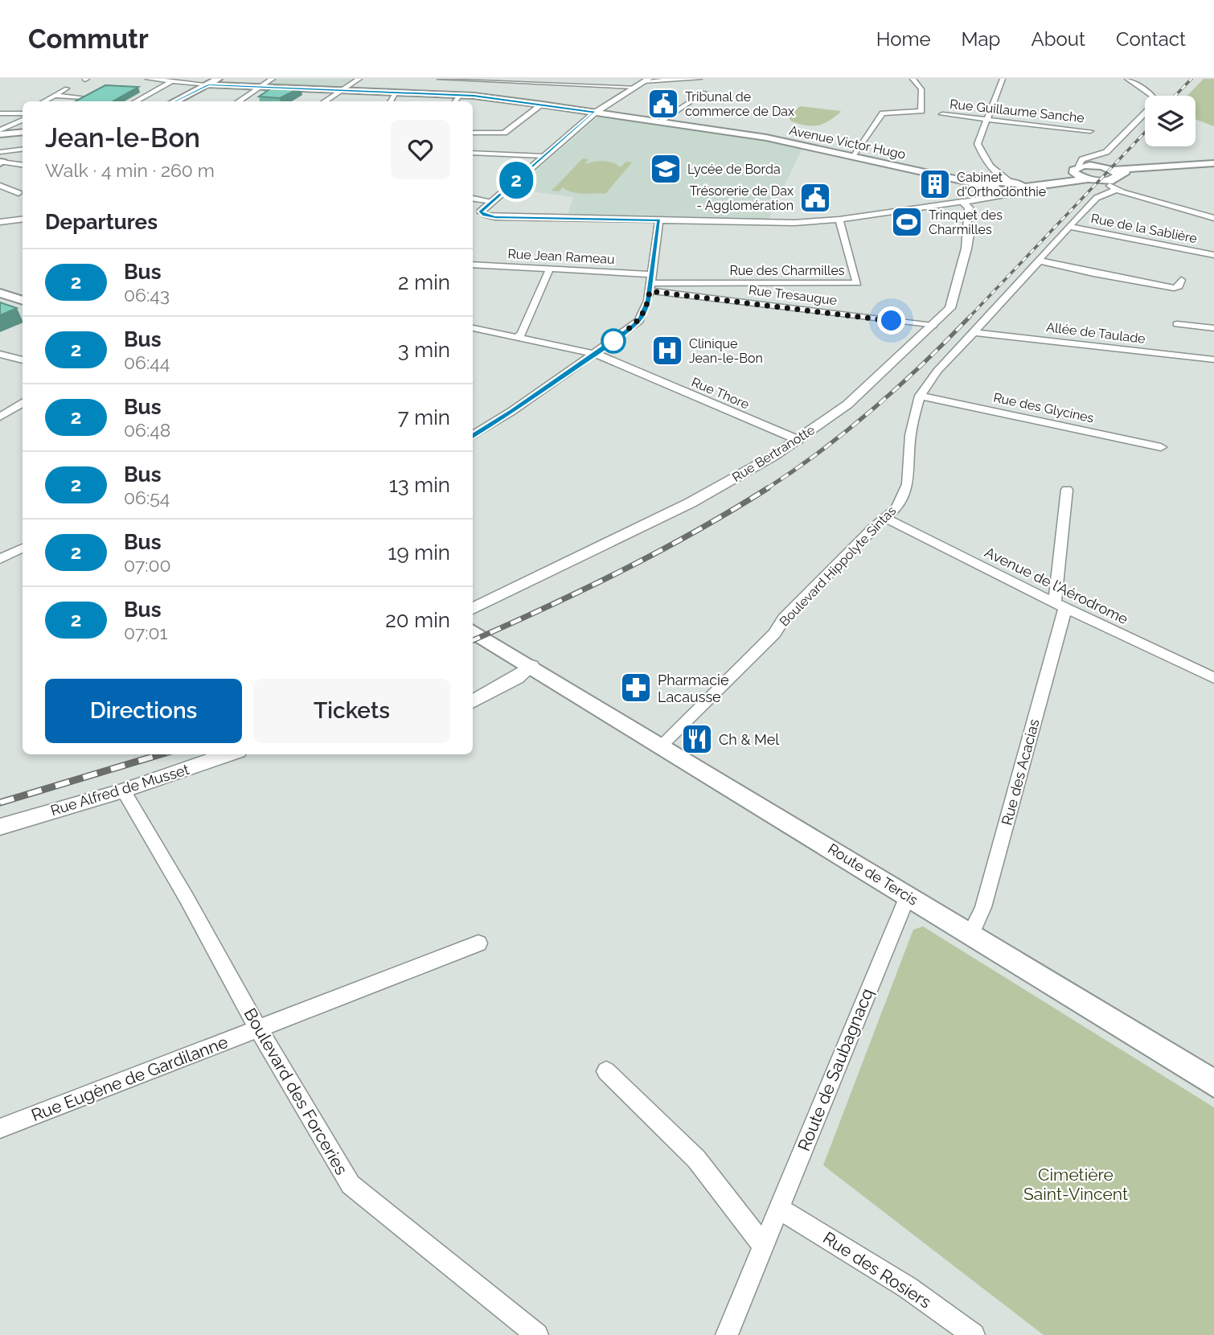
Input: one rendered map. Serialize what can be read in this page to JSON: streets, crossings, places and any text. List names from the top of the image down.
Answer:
{
  "streets": {
    "main road": ["Avenue Victor Hugo", "Route de Tercis"],
    "street": [
      "Rue Guillaume Sanche",
      "Rue de la Sablière",
      "Rue Jean Rameau",
      "Rue des Charmilles",
      "Rue Tresaugue",
      "Allée de Taulade",
      "Rue Thore",
      "Rue des Glycines",
      "Rue Bertranotte",
      "Boulevard Hippolyte Sintas",
      "Avenue de l'Aérodrome",
      "Rue des Acacias",
      "Rue Alfred de Musset",
      "Route de Saubagnacq",
      "Rue Eugène de Gardilanne",
      "Boulevard des Forceries",
      "Rue des Rosiers"
    ]
  },
  "crossings": [
    ["Avenue Victor Hugo", "Boulevard Hippolyte Sintas"],
    ["Rue de la Sablière", "Boulevard Hippolyte Sintas"],
    ["Rue Jean Rameau", "Rue des Charmilles"],
    ["Rue Jean Rameau", "Rue Tresaugue"],
    ["Rue des Charmilles", "Rue Tresaugue"],
    ["Rue Tresaugue", "Rue Bertranotte"],
    ["Allée de Taulade", "Boulevard Hippolyte Sintas"],
    ["Rue Thore", "Rue Bertranotte"],
    ["Rue des Glycines", "Boulevard Hippolyte Sintas"],
    ["Boulevard Hippolyte Sintas", "Avenue de l'Aérodrome"],
    ["Boulevard Hippolyte Sintas", "Route de Tercis"],
    ["Avenue de l'Aérodrome", "Rue des Acacias"],
    ["Rue des Acacias", "Route de Tercis"],
    ["Rue Alfred de Musset", "Boulevard des Forceries"],
    ["Route de Tercis", "Route de Saubagnacq"],
    ["Route de Saubagnacq", "Rue des Rosiers"],
    ["Rue Eugène de Gardilanne", "Boulevard des Forceries"]
  ],
  "parks": ["Cimetière Saint-Vincent"],
  "places": {
    "public building": ["Tribunal de commerce de Dax", "Trésorerie de Dax - Agglomération"],
    "school or university": ["Lycée de Borda"],
    "building": ["Cabinet d'Orthodonthie"],
    "sports": ["Trinquet des Charmilles"],
    "hospital": ["Clinique Jean-le-Bon"],
    "pharmacy": ["Pharmacie Lacausse"],
    "restaurant": ["Ch & Mel"]
  },
  "lines": ["bus line 2"],
  "page": {
    "header": "Commutr",
    "nav": [
      "Home",
      "Map",
      "About",
      "Contact"
    ],
    "on_map": "2",
    "heading": [
      ["Jean-le-Bon", "Walk · 4 min · 260 m"],
      "Departures"
    ],
    "list": [
      {
        "mark": "2",
        "name": "Bus",
        "note": "06:43",
        "value": "2 min"
      },
      {
        "mark": "2",
        "name": "Bus",
        "note": "06:44",
        "value": "3 min"
      },
      {
        "mark": "2",
        "name": "Bus",
        "note": "06:48",
        "value": "7 min"
      },
      {
        "mark": "2",
        "name": "Bus",
        "note": "06:54",
        "value": "13 min"
      },
      {
        "mark": "2",
        "name": "Bus",
        "note": "07:00",
        "value": "19 min"
      },
      {
        "mark": "2",
        "name": "Bus",
        "note": "07:01",
        "value": "20 min"
      }
    ],
    "buttons": ["Directions", "Tickets"]
  }
}
